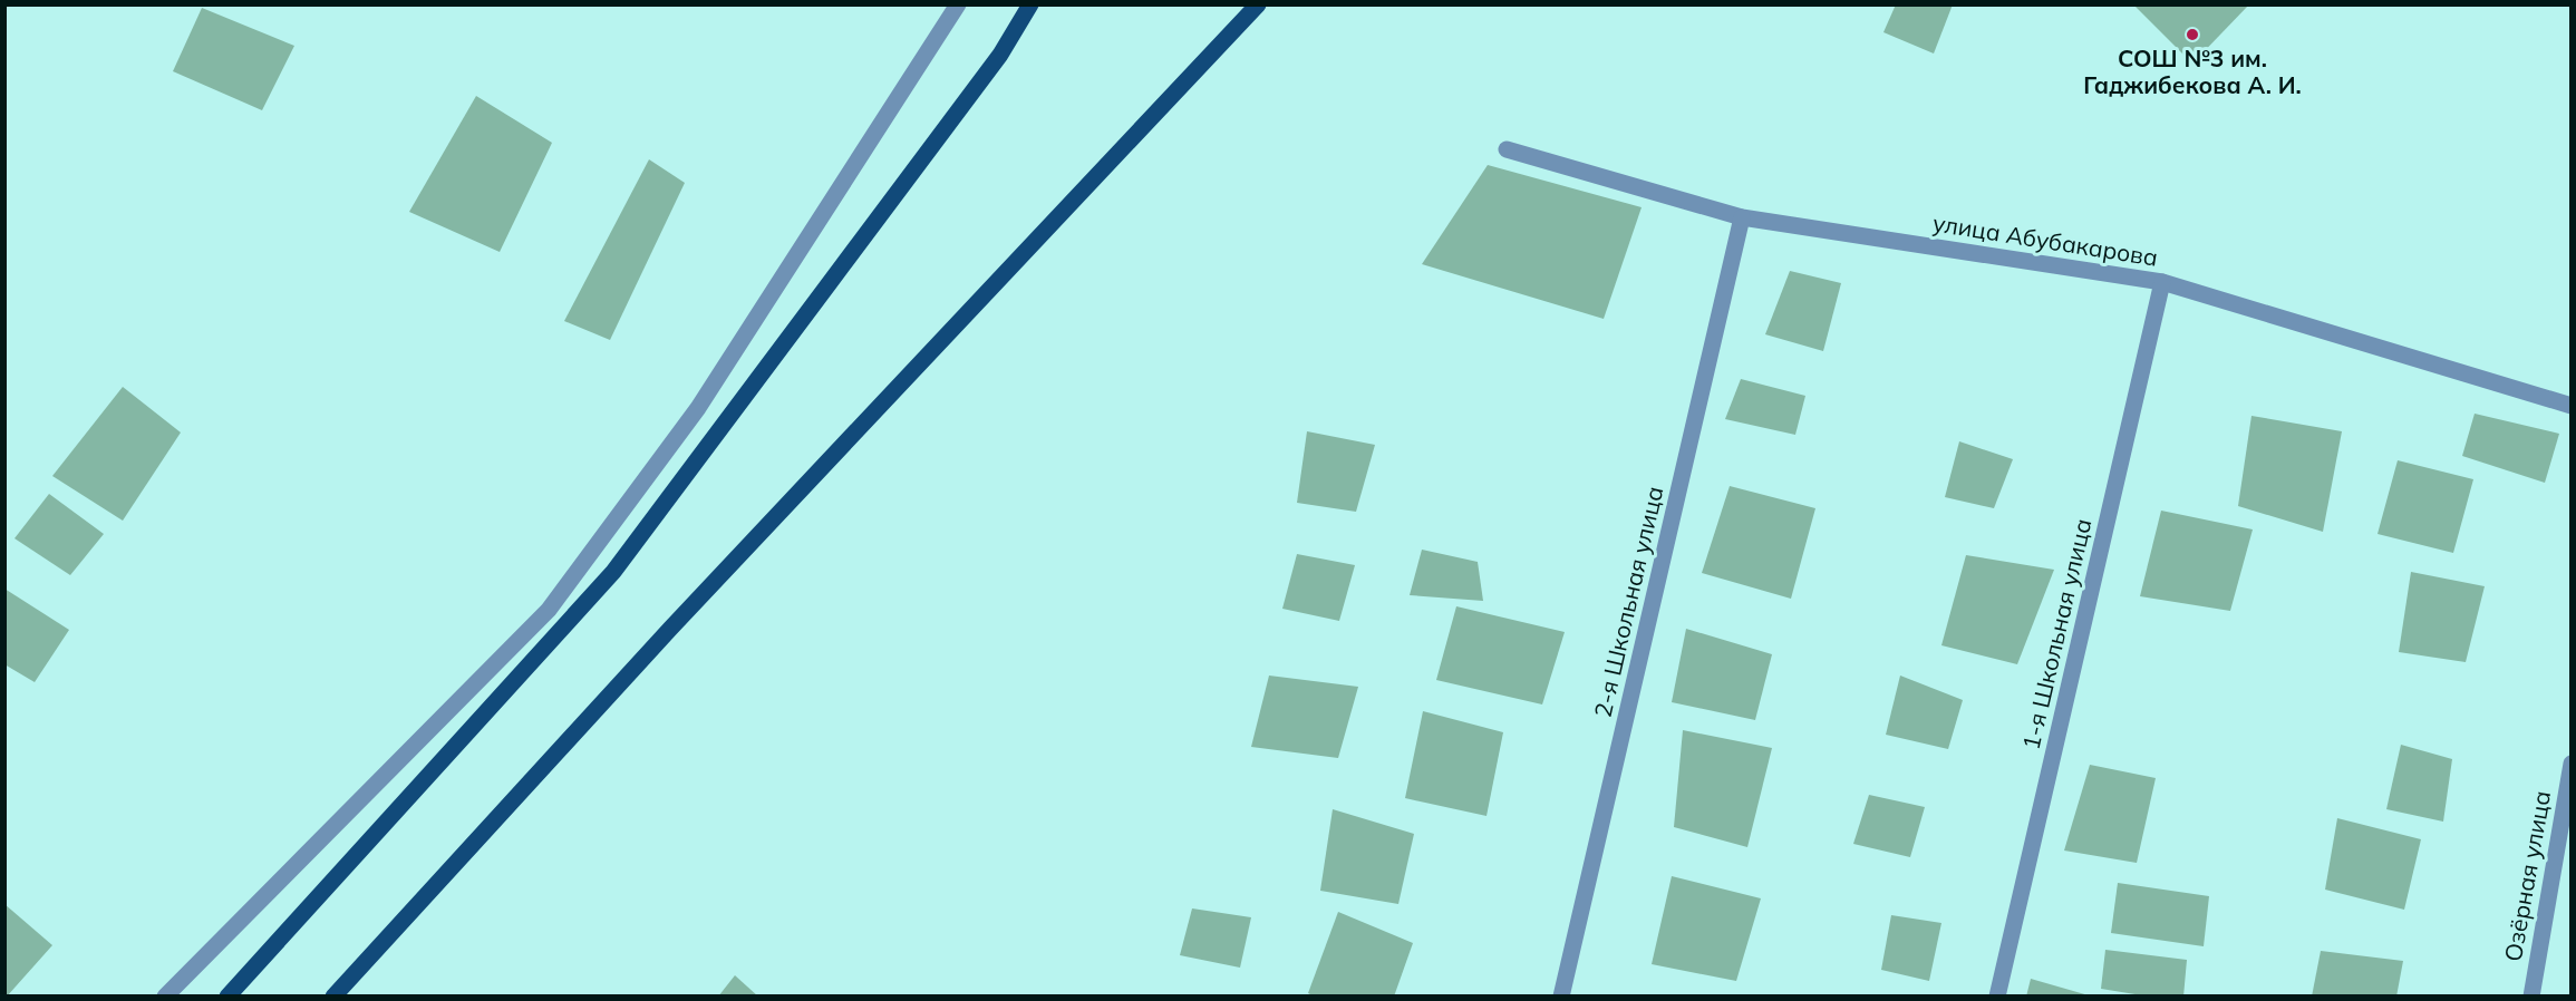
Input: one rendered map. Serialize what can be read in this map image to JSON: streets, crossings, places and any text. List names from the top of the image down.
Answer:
{
  "streets": {
    "street": [
      "улица Абубакарова",
      "2-я Школьная улица",
      "1-я Школьная улица",
      "Озёрная улица"
    ]
  },
  "crossings": [
    ["улица Абубакарова", "2-я Школьная улица"],
    ["улица Абубакарова", "1-я Школьная улица"]
  ],
  "places": ["СОШ №3 им. Гаджибекова А. И."]
}
